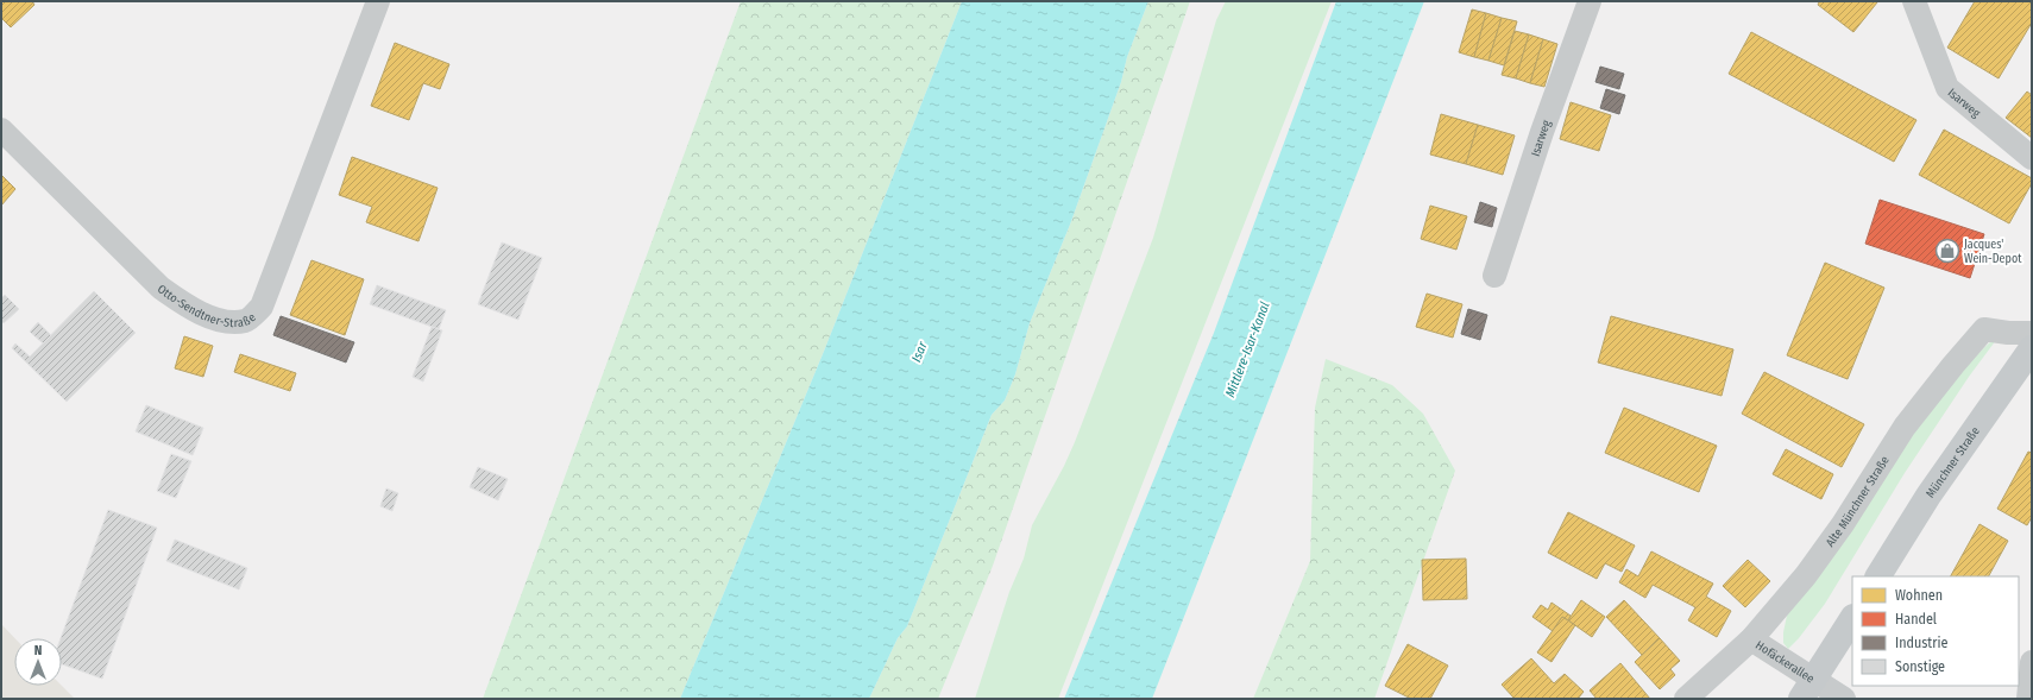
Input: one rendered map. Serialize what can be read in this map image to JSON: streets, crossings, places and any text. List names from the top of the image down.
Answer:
{
  "streets": {
    "main road": ["Münchner Straße"],
    "street": [
      "Isarweg",
      "Otto-Sendtner-Straße",
      "Alte Münchner Straße",
      "Hofäckerallee"
    ]
  },
  "crossings": [
    ["Alte Münchner Straße", "Hofäckerallee"]
  ],
  "water": ["Mittlere-Isar-Kanal", "Isar"],
  "places": {
    "shop": ["Jacques' Wein-Depot"]
  },
  "legend": [
    "Wohnen",
    "Handel",
    "Industrie",
    "Sonstige"
  ],
  "north": "top"
}
